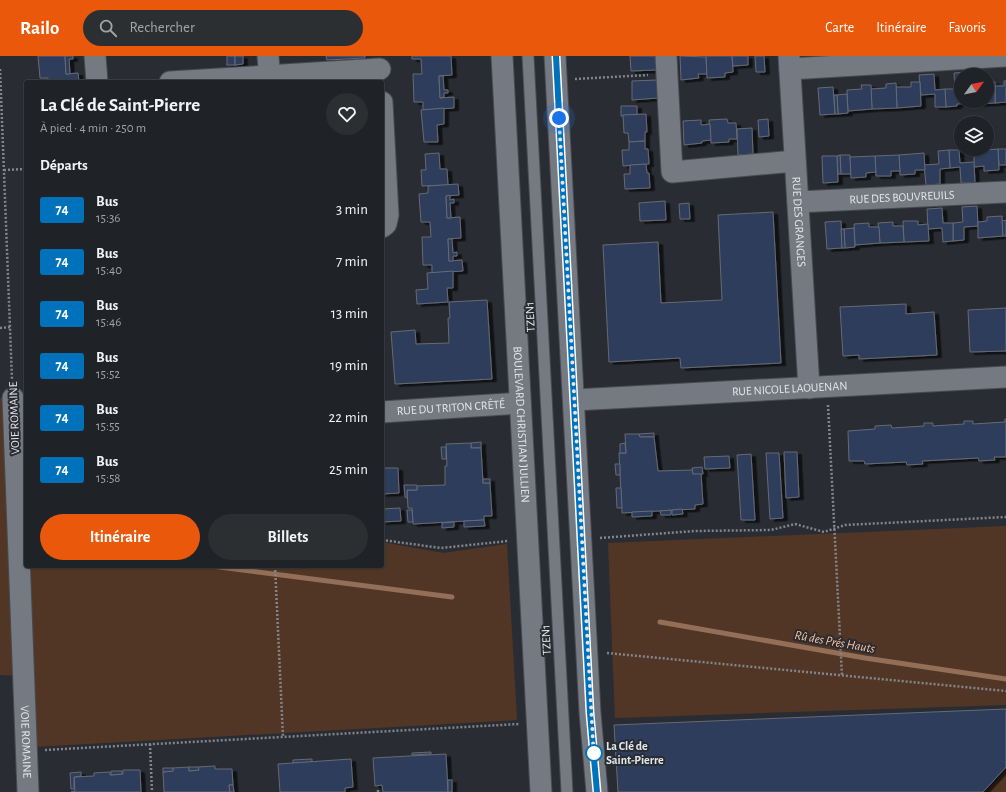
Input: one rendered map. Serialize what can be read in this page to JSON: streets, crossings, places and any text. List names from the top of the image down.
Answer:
{
  "streets": {
    "street": [
      "RUE DES BOUVREUILS",
      "RUE DES GRANGES",
      "RUE NICOLE LAOUENAN",
      "RUE DU TRITON CRÊTÉ",
      "VOIE ROMAINE",
      "BOULEVARD CHRISTIAN JULLIEN"
    ],
    "lane": ["TZEN1"]
  },
  "crossings": [
    ["RUE DES BOUVREUILS", "RUE DES GRANGES"],
    ["RUE DES GRANGES", "RUE NICOLE LAOUENAN"],
    ["RUE DU TRITON CRÊTÉ", "BOULEVARD CHRISTIAN JULLIEN"]
  ],
  "water": ["Rû des Prés Hauts"],
  "places": ["La Clé de Saint-Pierre"],
  "lines": ["bus line 74"],
  "north": "top right",
  "page": {
    "header": "Railo",
    "search": "Rechercher",
    "nav": ["Carte", "Itinéraire", "Favoris"],
    "heading": [
      ["La Clé de Saint-Pierre", "À pied · 4 min · 250 m"],
      "Départs"
    ],
    "list": [
      {
        "mark": "74",
        "name": "Bus",
        "note": "15:36",
        "value": "3 min"
      },
      {
        "mark": "74",
        "name": "Bus",
        "note": "15:40",
        "value": "7 min"
      },
      {
        "mark": "74",
        "name": "Bus",
        "note": "15:46",
        "value": "13 min"
      },
      {
        "mark": "74",
        "name": "Bus",
        "note": "15:52",
        "value": "19 min"
      },
      {
        "mark": "74",
        "name": "Bus",
        "note": "15:55",
        "value": "22 min"
      },
      {
        "mark": "74",
        "name": "Bus",
        "note": "15:58",
        "value": "25 min"
      }
    ],
    "buttons": ["Itinéraire", "Billets"]
  }
}
